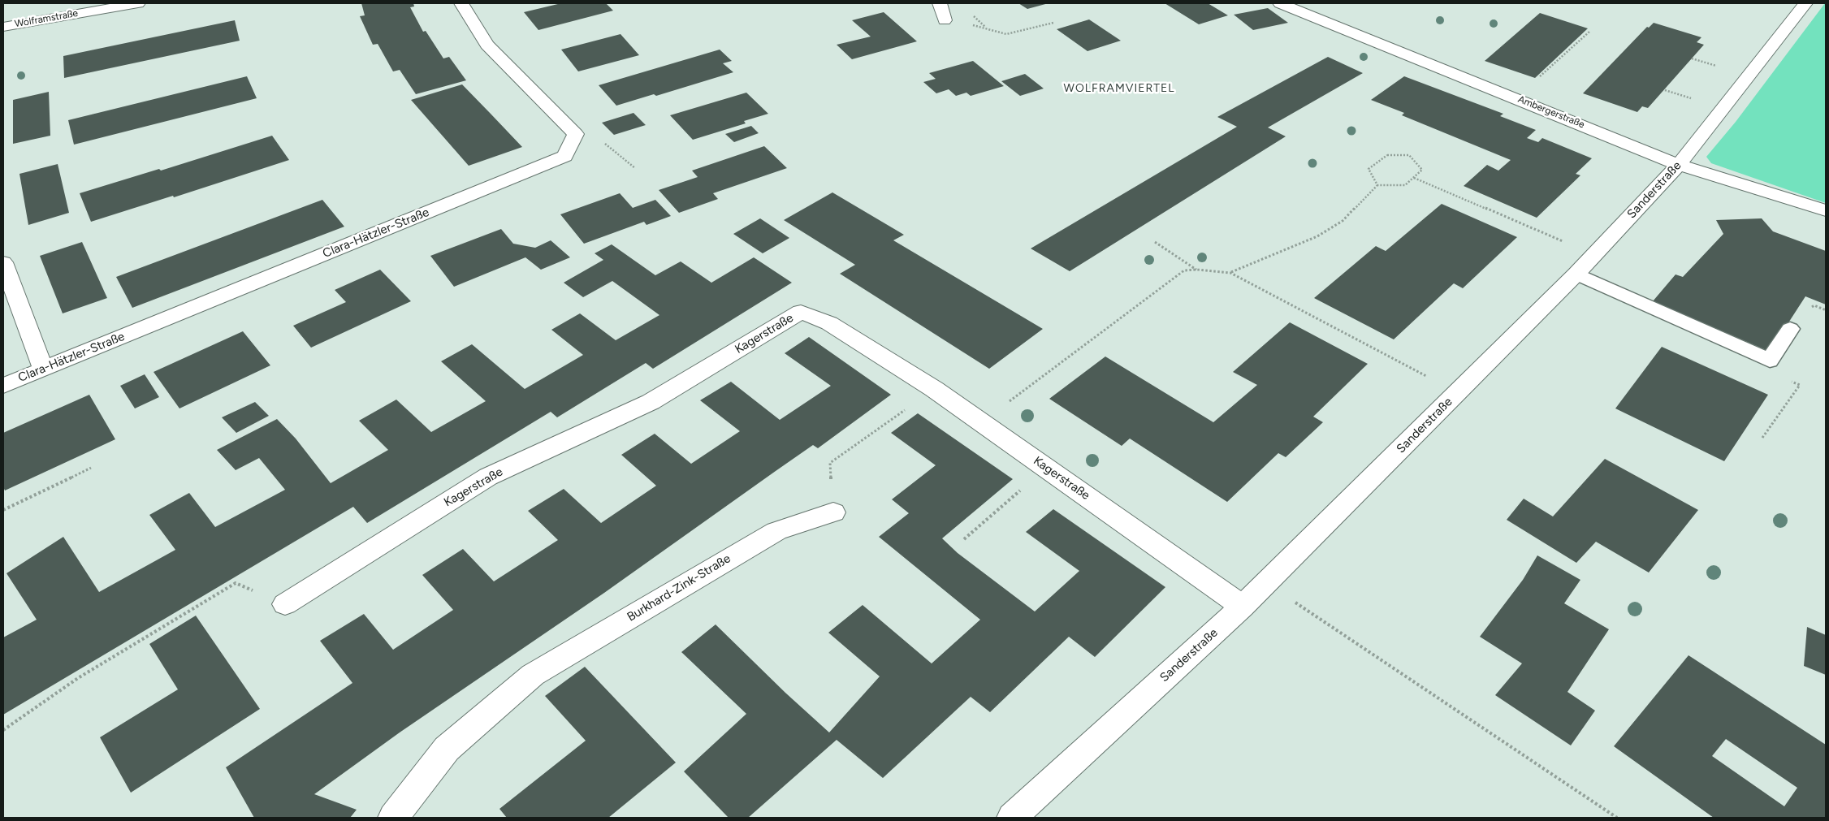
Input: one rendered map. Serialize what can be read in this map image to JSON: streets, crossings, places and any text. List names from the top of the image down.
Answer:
{
  "streets": {
    "street": [
      "Wolframstraße",
      "Ambergerstraße",
      "Sanderstraße",
      "Clara-Hätzler-Straße",
      "Kagerstraße",
      "Burkhard-Zink-Straße"
    ]
  },
  "crossings": [
    ["Ambergerstraße", "Sanderstraße"],
    ["Sanderstraße", "Kagerstraße"]
  ],
  "districts": ["WOLFRAMVIERTEL"]
}
